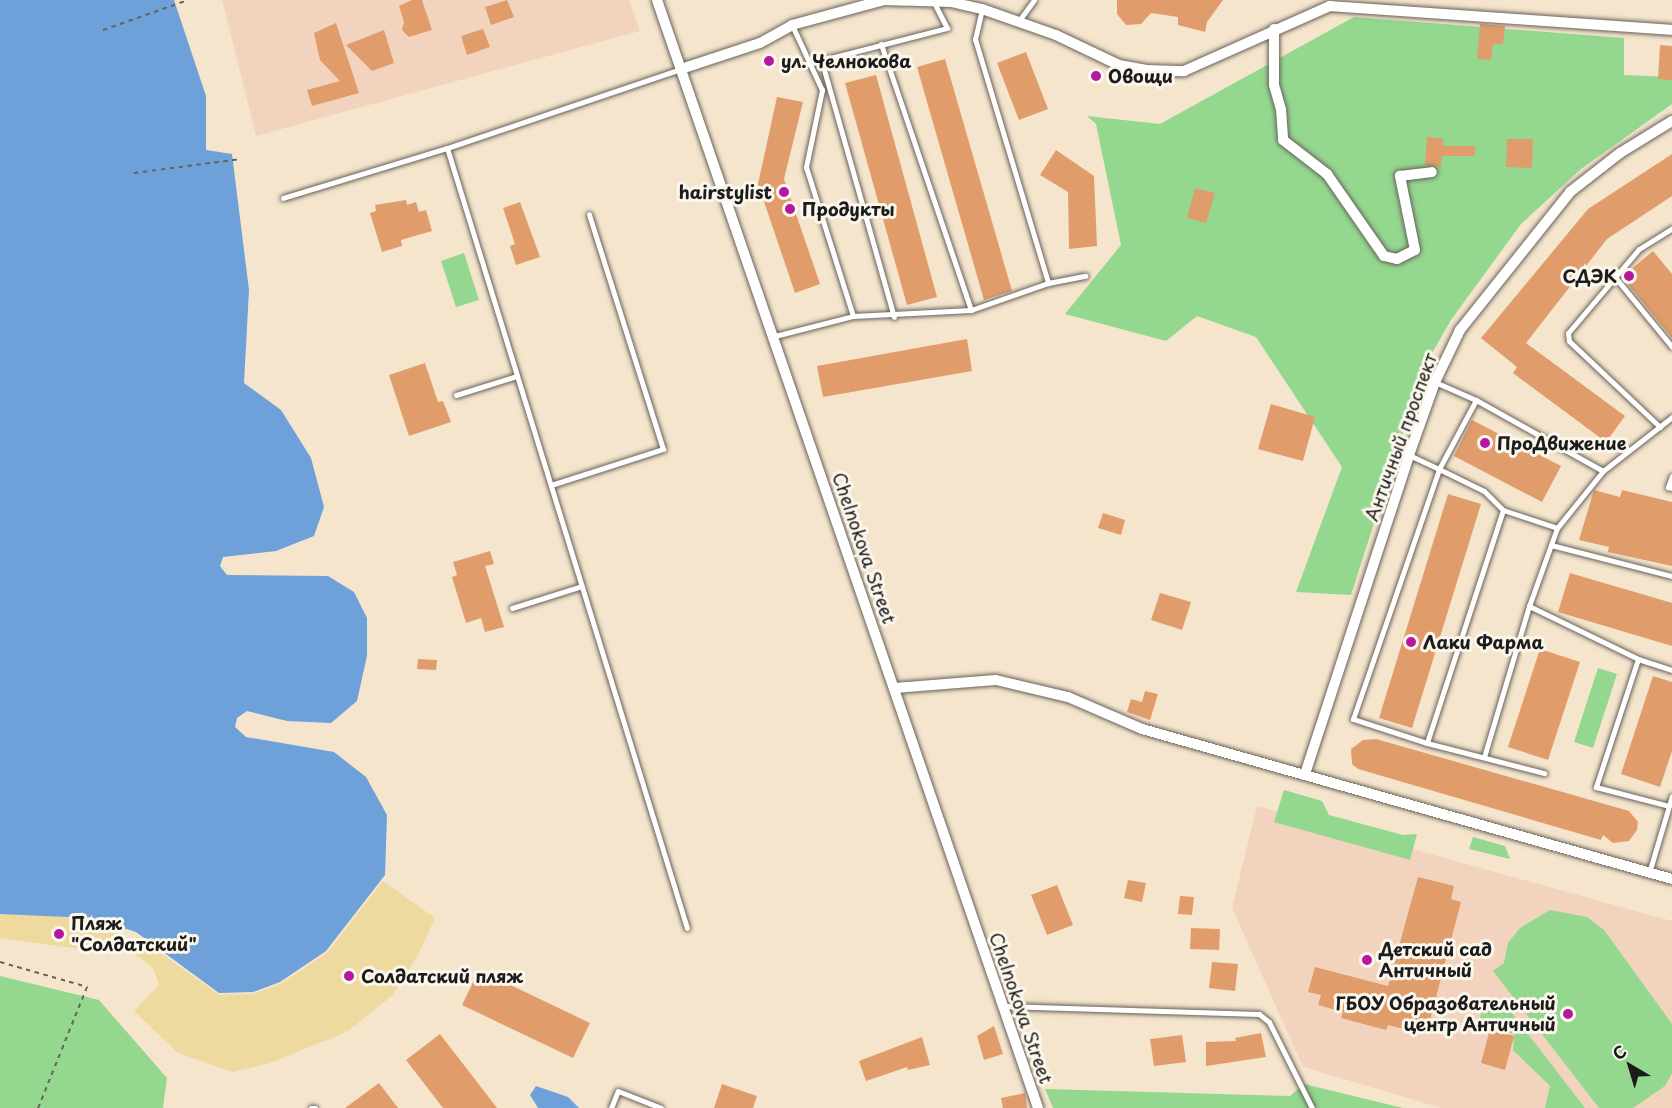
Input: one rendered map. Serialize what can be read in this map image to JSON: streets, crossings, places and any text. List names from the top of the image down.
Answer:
{
  "streets": {
    "street": ["Античный проспект", "Chelnokova Street"]
  },
  "places": [
    "ул. Челнокова",
    "Овощи",
    "hairstylist",
    "Продукты",
    "СДЭК",
    "ПроДвижение",
    "Лаки Фарма",
    "Пляж \"Солдатский\"",
    "Детский сад Античный",
    "Солдатский пляж",
    "ГБОУ Образовательный центр Античный"
  ],
  "north": "top left"
}
